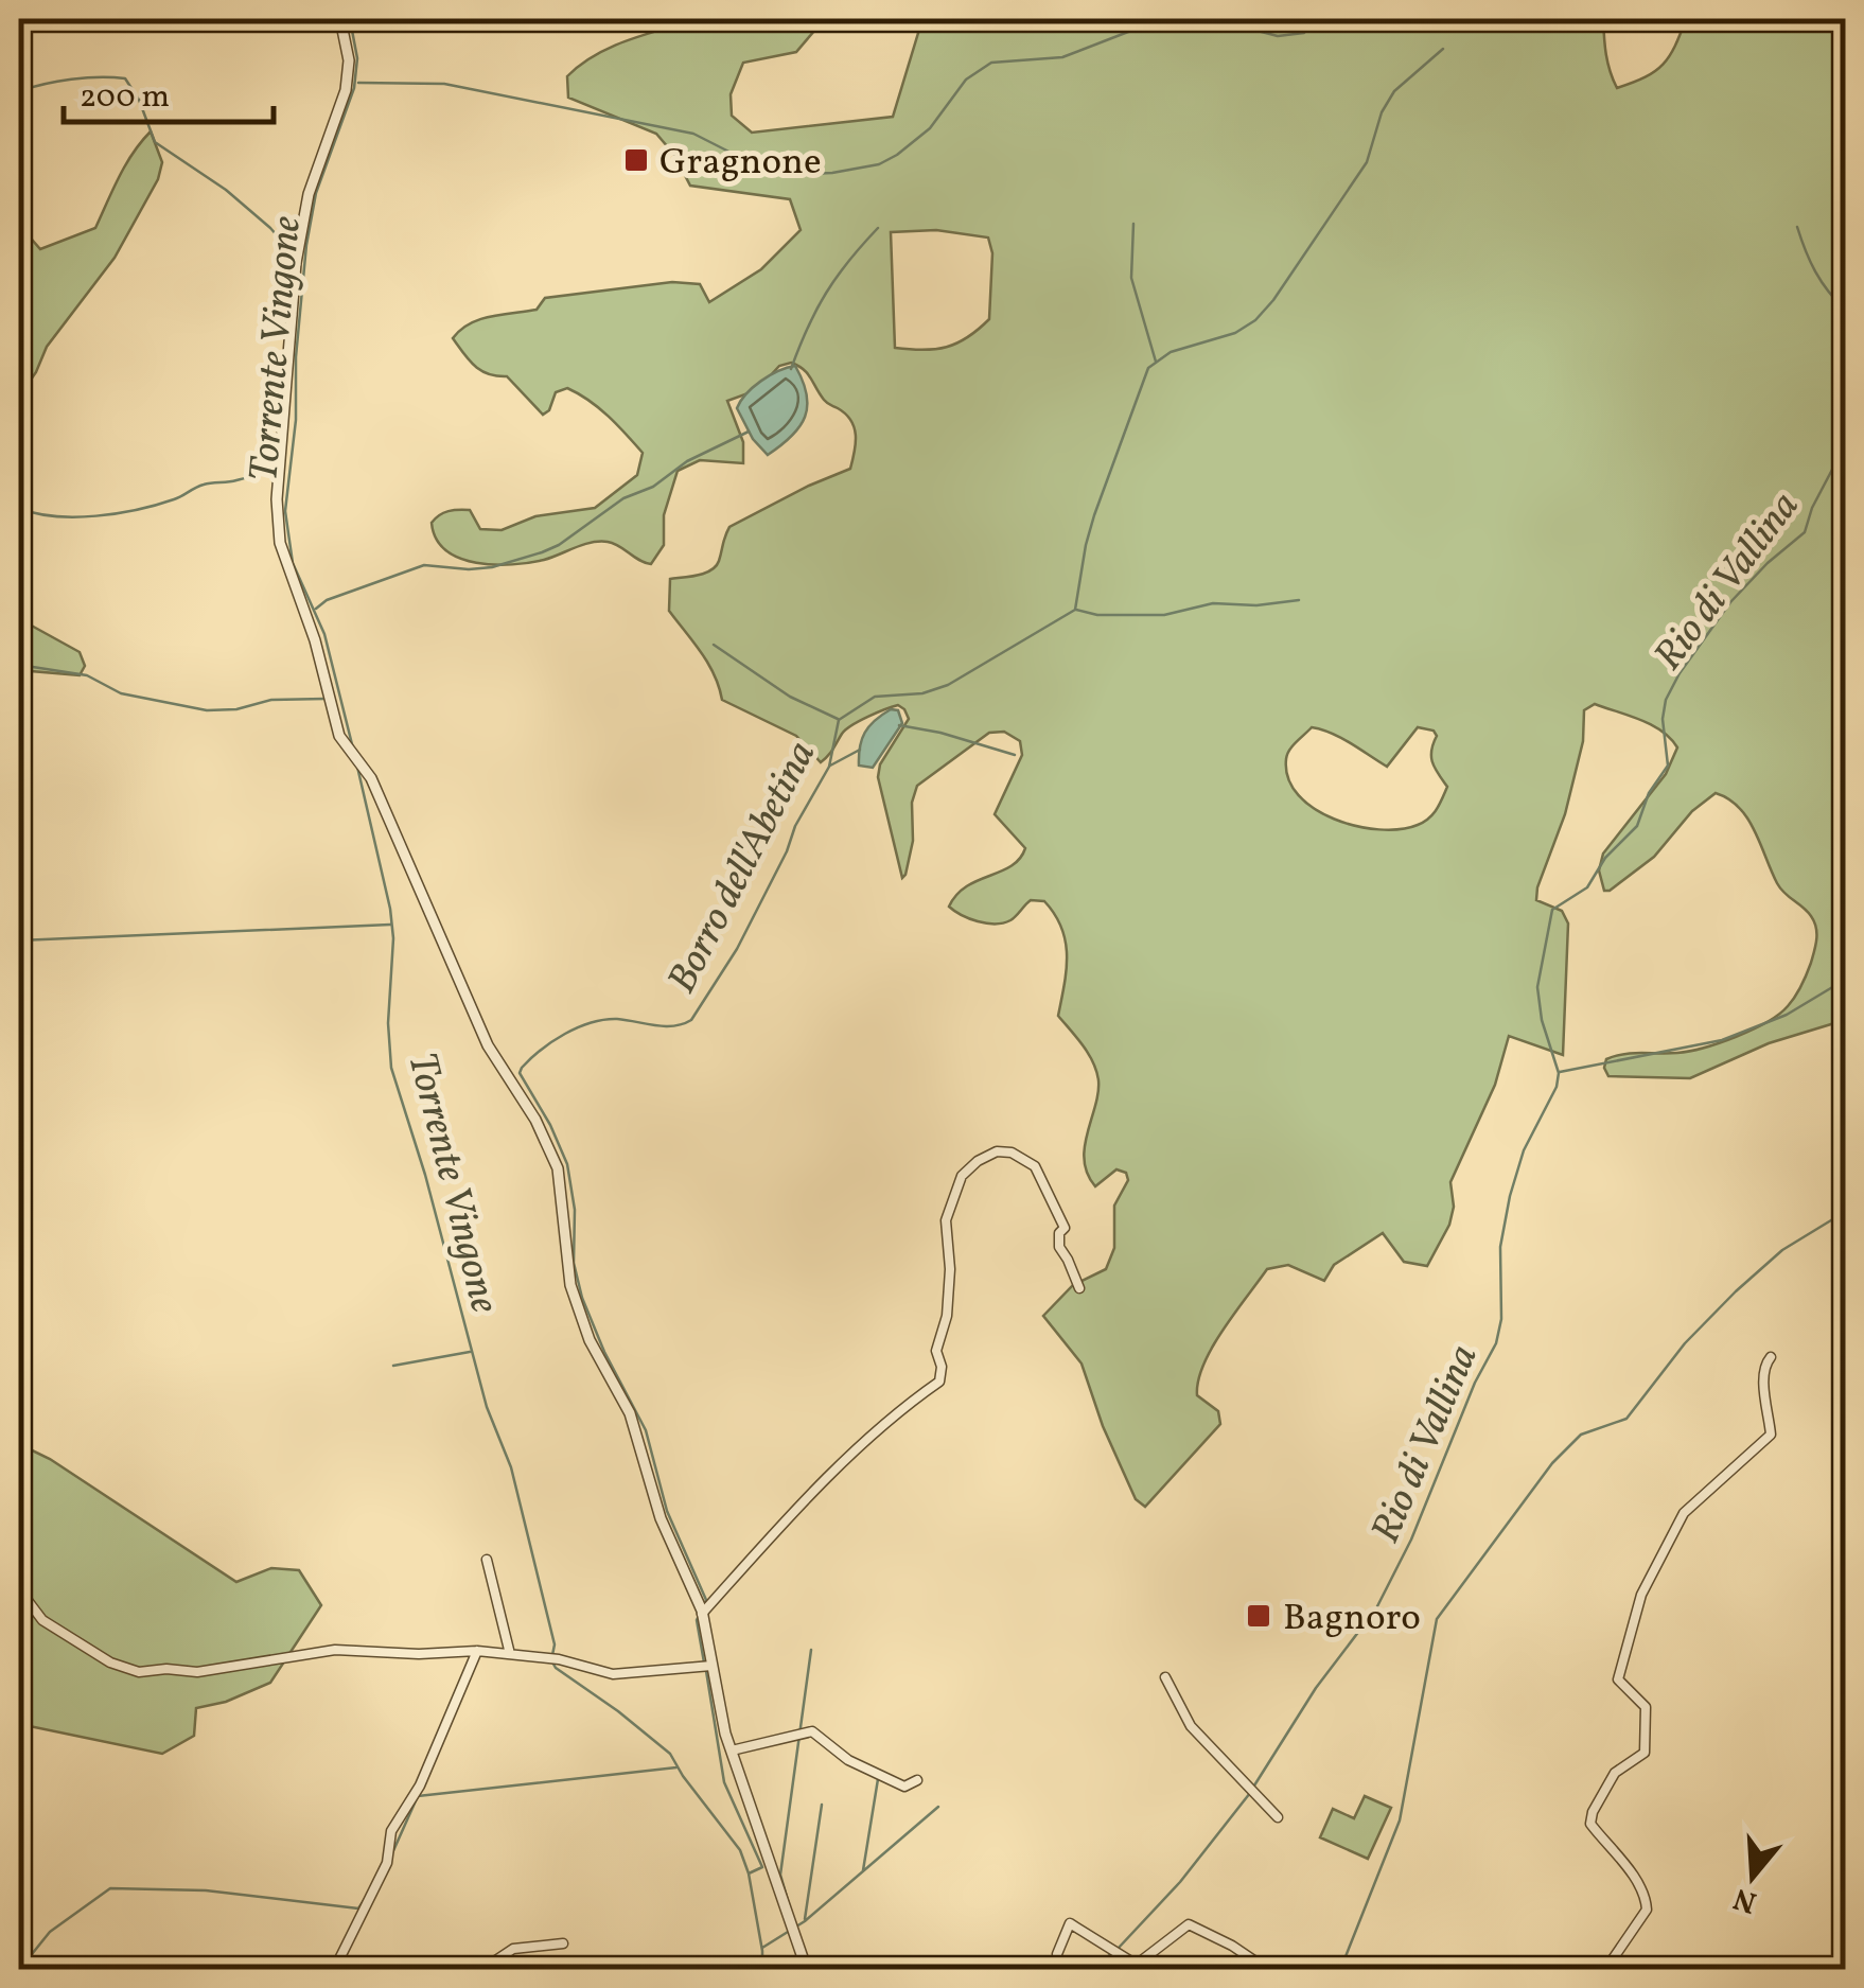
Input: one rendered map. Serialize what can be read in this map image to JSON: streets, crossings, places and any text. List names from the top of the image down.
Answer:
{
  "water": ["Torrente Vingone", "Rio di Vallina", "Borro dell'Abetina"],
  "places": {
    "transit": ["Gragnone", "Bagnoro"]
  },
  "scale_bar": "200 m",
  "north": "bottom"
}
